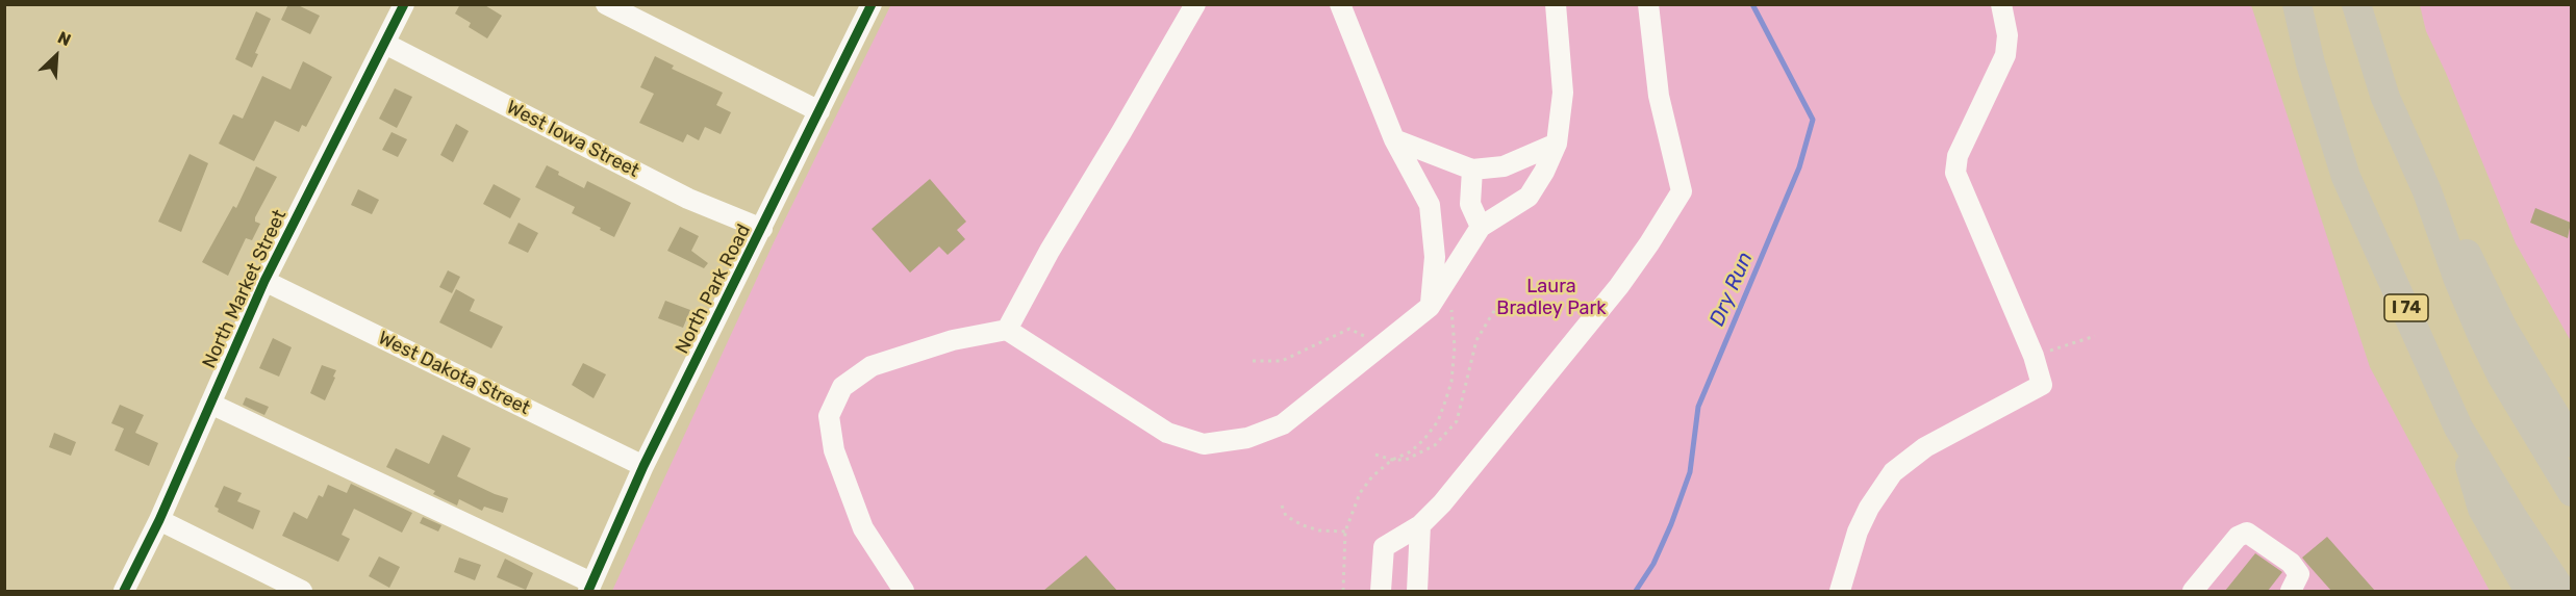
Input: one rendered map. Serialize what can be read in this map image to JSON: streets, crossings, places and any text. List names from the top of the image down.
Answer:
{
  "streets": {
    "highway": ["I 74"],
    "street": [
      "West Iowa Street",
      "North Market Street",
      "North Park Road",
      "West Dakota Street"
    ]
  },
  "crossings": [
    ["West Iowa Street", "North Market Street"],
    ["West Iowa Street", "North Park Road"],
    ["North Market Street", "West Dakota Street"],
    ["North Park Road", "West Dakota Street"]
  ],
  "water": ["Dry Run"],
  "parks": ["Laura Bradley Park"],
  "north": "top right"
}
